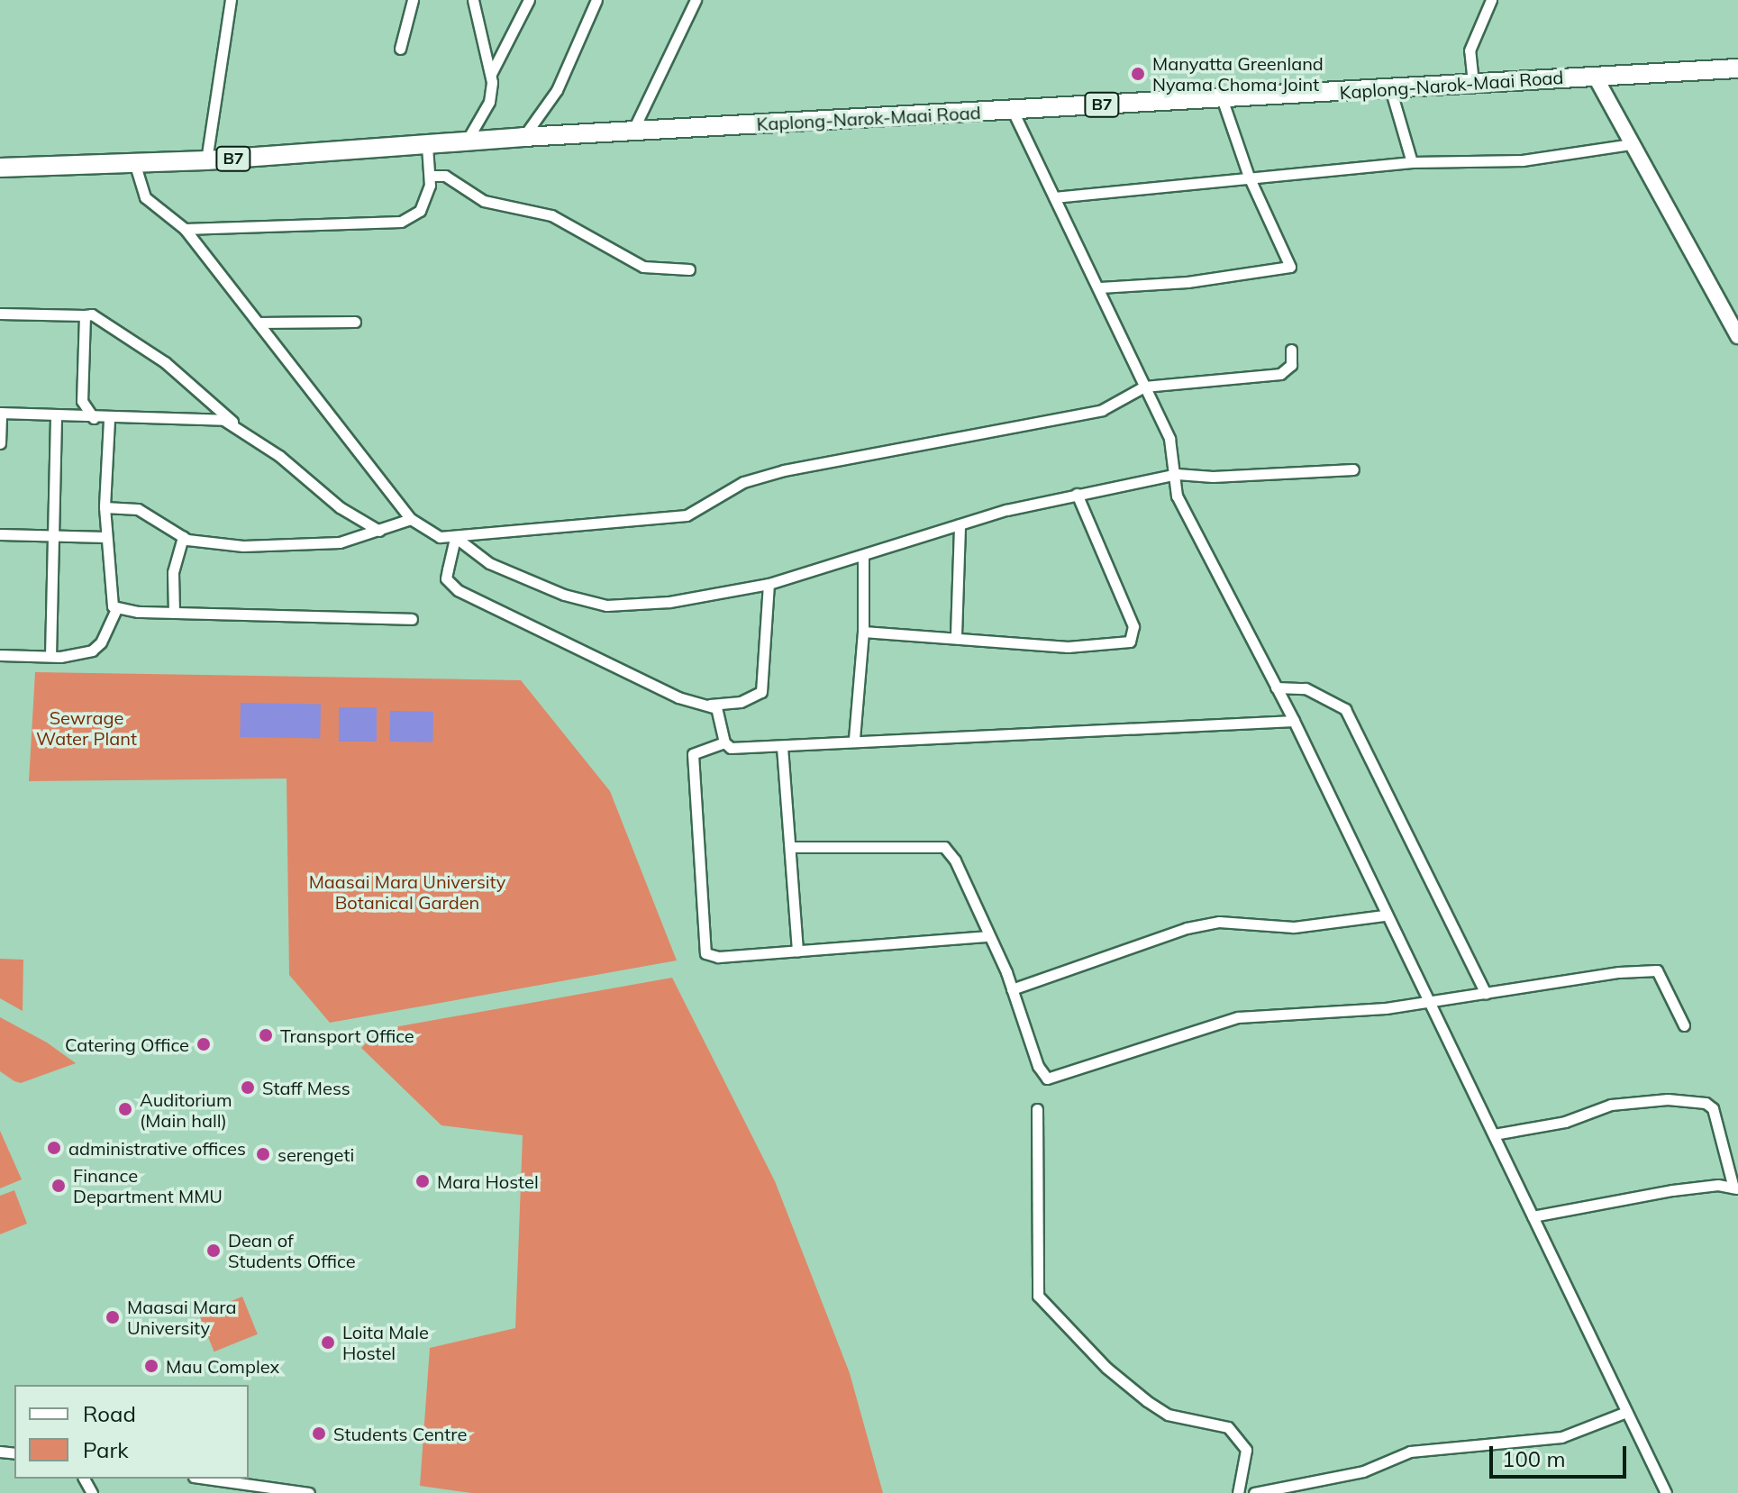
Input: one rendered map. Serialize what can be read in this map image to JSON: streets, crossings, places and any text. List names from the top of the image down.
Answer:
{
  "streets": {
    "highway": ["Kaplong-Narok-Maai Road", "B7"]
  },
  "parks": ["Sewrage Water Plant", "Maasai Mara University Botanical Garden"],
  "places": [
    "Manyatta Greenland Nyama Choma Joint",
    "Transport Office",
    "Catering Office",
    "Staff Mess",
    "Auditorium (Main hall)",
    "administrative offices",
    "serengeti",
    "Mara Hostel",
    "Finance Department MMU",
    "Dean of Students Office",
    "Maasai Mara University",
    "Loita Male Hostel",
    "Mau Complex",
    "Students Centre"
  ],
  "legend": ["Road", "Park"],
  "scale_bar": "100 m"
}
